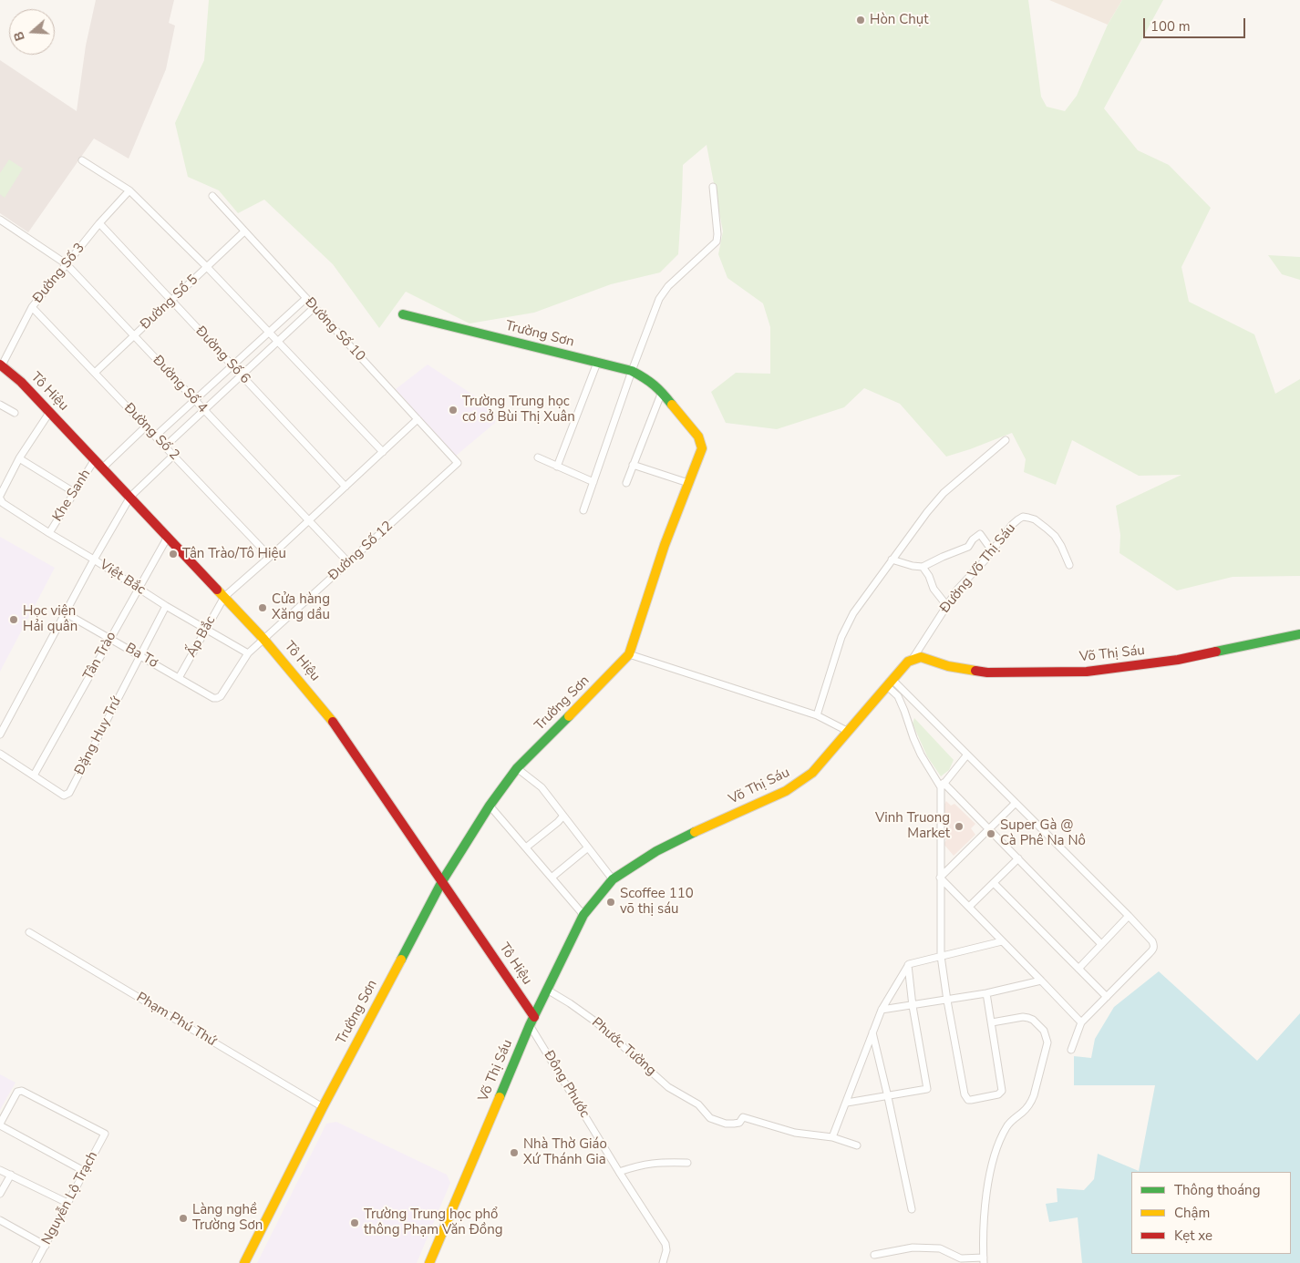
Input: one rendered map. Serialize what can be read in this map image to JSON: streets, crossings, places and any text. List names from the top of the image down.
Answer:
{
  "streets": {
    "street": [
      "Đường Số 3",
      "Đường Số 5",
      "Đường Số 10",
      "Trường Sơn",
      "Đường Số 6",
      "Đường Số 4",
      "Tô Hiệu",
      "Đường Số 2",
      "Khe Sanh",
      "Đường Số 12",
      "Đường Võ Thị Sáu",
      "Việt Bắc",
      "Ấp Bắc",
      "Võ Thị Sáu",
      "Tân Trào",
      "Ba Tơ",
      "Đặng Huy Trứ",
      "Phạm Phú Thứ",
      "Phước Tường",
      "Đông Phước",
      "Nguyễn Lộ Trạch"
    ]
  },
  "crossings": [
    ["Đường Số 3", "Đường Số 6"],
    ["Đường Số 3", "Đường Số 4"],
    ["Đường Số 3", "Tô Hiệu"],
    ["Đường Số 3", "Đường Số 2"],
    ["Đường Số 5", "Đường Số 10"],
    ["Đường Số 5", "Đường Số 6"],
    ["Đường Số 5", "Đường Số 4"],
    ["Đường Số 5", "Đường Số 2"],
    ["Đường Số 10", "Đường Số 12"],
    ["Đường Số 10", "Ấp Bắc"],
    ["Trường Sơn", "Tô Hiệu"],
    ["Trường Sơn", "Phạm Phú Thứ"],
    ["Đường Số 6", "Ấp Bắc"],
    ["Đường Số 4", "Đường Số 12"],
    ["Đường Số 4", "Ấp Bắc"],
    ["Tô Hiệu", "Khe Sanh"],
    ["Tô Hiệu", "Đường Số 12"],
    ["Tô Hiệu", "Việt Bắc"],
    ["Tô Hiệu", "Ấp Bắc"],
    ["Tô Hiệu", "Võ Thị Sáu"],
    ["Tô Hiệu", "Tân Trào"],
    ["Tô Hiệu", "Đông Phước"],
    ["Đường Số 2", "Ấp Bắc"],
    ["Khe Sanh", "Việt Bắc"],
    ["Đường Số 12", "Việt Bắc"],
    ["Đường Số 12", "Ba Tơ"],
    ["Đường Võ Thị Sáu", "Võ Thị Sáu"],
    ["Việt Bắc", "Ấp Bắc"],
    ["Việt Bắc", "Tân Trào"],
    ["Việt Bắc", "Đặng Huy Trứ"],
    ["Ấp Bắc", "Ba Tơ"],
    ["Võ Thị Sáu", "Phước Tường"],
    ["Võ Thị Sáu", "Đông Phước"],
    ["Tân Trào", "Ba Tơ"],
    ["Tân Trào", "Đặng Huy Trứ"],
    ["Ba Tơ", "Đặng Huy Trứ"]
  ],
  "places": [
    "Hòn Chụt",
    "Trường Trung học cơ sở Bùi Thị Xuân",
    "Tân Trào/Tô Hiệu",
    "Cửa hàng Xăng dầu",
    "Học viện Hải quân",
    "Vinh Truong Market",
    "Super Gà @ Cà Phê Na Nô",
    "Scoffee 110 võ thị sáu",
    "Nhà Thờ Giáo Xứ Thánh Gia",
    "Làng nghề Trường Sơn",
    "Trường Trung học phổ thông Phạm Văn Đồng"
  ],
  "legend": ["Thông thoáng", "Chậm", "Kẹt xe"],
  "scale_bar": "100 m",
  "north": "left"
}
